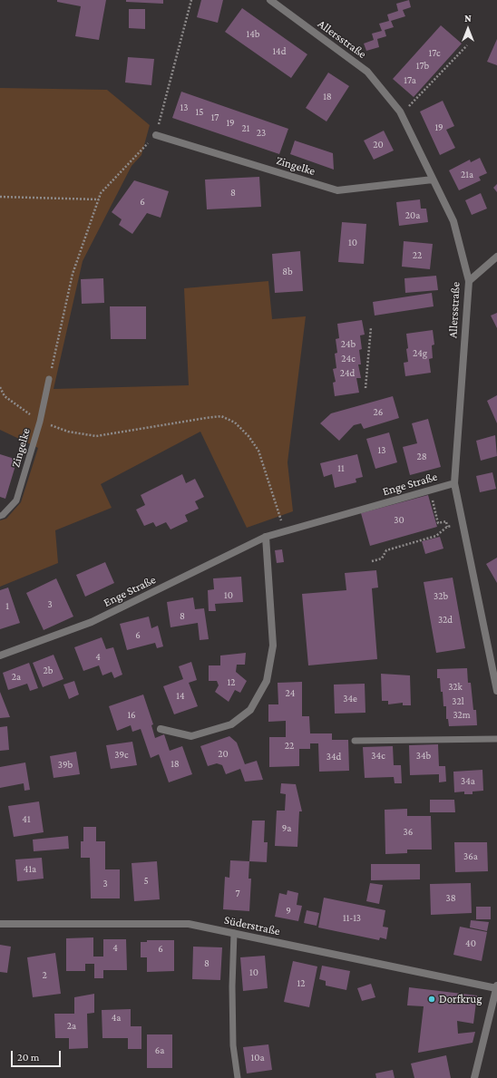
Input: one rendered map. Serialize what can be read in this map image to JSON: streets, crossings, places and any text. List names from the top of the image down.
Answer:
{
  "streets": {
    "street": [
      "Allersstraße",
      "Zingelke",
      "Enge Straße",
      "Süderstraße"
    ]
  },
  "crossings": [
    ["Allersstraße", "Zingelke"],
    ["Allersstraße", "Enge Straße"]
  ],
  "places": ["Dorfkrug"],
  "house_numbers": [
    "14b",
    "14d",
    "17c",
    "17b",
    "17a",
    "18",
    "13",
    "15",
    "17",
    "19",
    "19",
    "21",
    "23",
    "20",
    "21a",
    "8",
    "6",
    "20a",
    "10",
    "22",
    "8b",
    "24b",
    "24g",
    "24c",
    "24d",
    "26",
    "13",
    "28",
    "11",
    "30",
    "10",
    "32b",
    "3",
    "1",
    "8",
    "32d",
    "6",
    "4",
    "2b",
    "2a",
    "12",
    "32k",
    "24",
    "14",
    "34e",
    "32l",
    "16",
    "32m",
    "22",
    "20",
    "39c",
    "34c",
    "34b",
    "34d",
    "18",
    "39b",
    "34a",
    "41",
    "9a",
    "36",
    "36a",
    "41a",
    "5",
    "3",
    "7",
    "38",
    "9",
    "11-13",
    "40",
    "4",
    "6",
    "8",
    "10",
    "2",
    "12",
    "4a",
    "2a",
    "6a",
    "10a"
  ],
  "scale_bar": "20 m",
  "north": "top"
}
